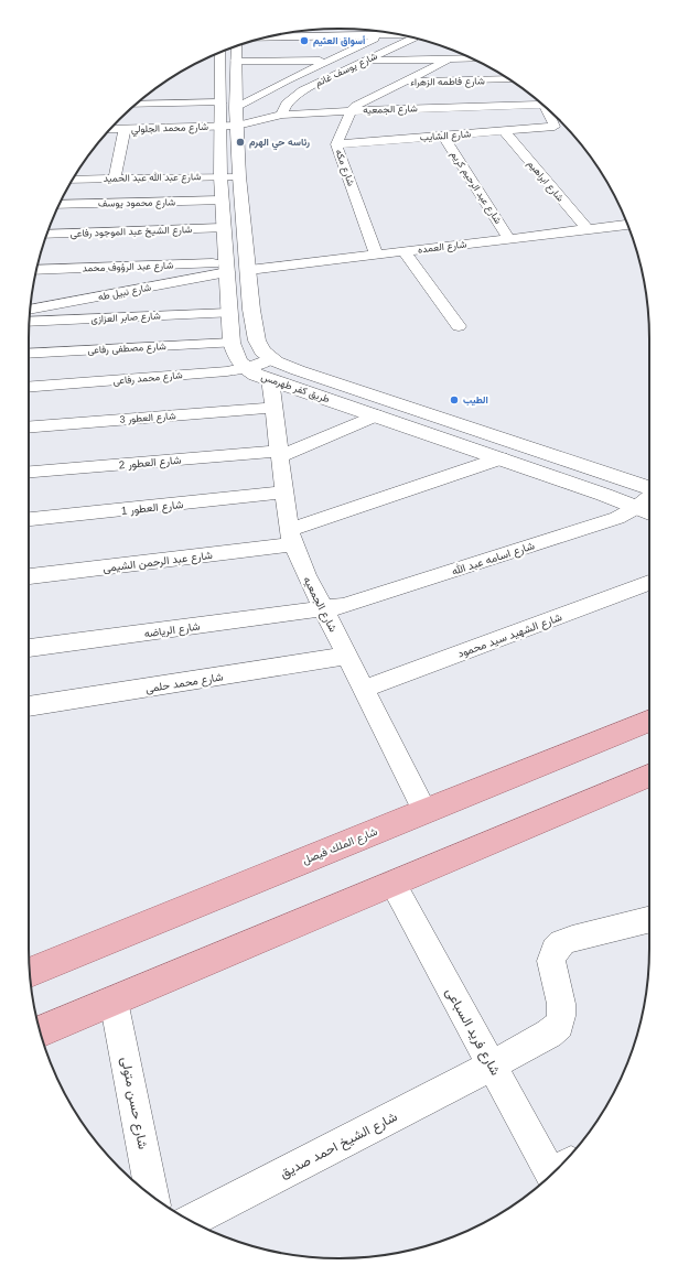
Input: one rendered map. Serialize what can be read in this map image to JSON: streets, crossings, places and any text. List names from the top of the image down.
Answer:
{
  "streets": {
    "main road": ["شارع الملك فيصل"],
    "street": [
      "شارع يوسف غانم",
      "شارع فاطمه الزهراء",
      "شارع الجمعيه",
      "شارع محمد الجلولي",
      "شارع الشايب",
      "شارع مكه",
      "شارع عبد الله عبد الحميد",
      "شارع ابراهيم",
      "شارع عبد الرحيم كريم",
      "شارع محمود يوسف",
      "شارع الشيخ عبد الموجود رفاعى",
      "شارع العمده",
      "شارع عبد الرؤوف محمد",
      "شارع نبيل طه",
      "شارع صابر العزازى",
      "شارع مصطفى رفاعى",
      "شارع محمد رفاعى",
      "طريق كفر طهرمس",
      "شارع العطور 3",
      "شارع العطور 2",
      "شارع العطور 1",
      "شارع اسامه عبد الله",
      "شارع عبد الرحمن الشيمى",
      "شارع الرياضه",
      "شارع الشهيد سيد محمود",
      "شارع محمد حلمى",
      "شارع فريد السباعى",
      "شارع حسن متولى",
      "شارع الشيخ احمد صديق"
    ]
  },
  "crossings": [
    ["شارع يوسف غانم", "شارع الجمعيه"],
    ["شارع الجمعيه", "شارع محمد الجلولي"],
    ["شارع الجمعيه", "شارع مكه"],
    ["شارع الجمعيه", "طريق كفر طهرمس"],
    ["شارع الجمعيه", "شارع العطور 3"],
    ["شارع الجمعيه", "شارع العطور 2"],
    ["شارع الجمعيه", "شارع العطور 1"],
    ["شارع الجمعيه", "شارع اسامه عبد الله"],
    ["شارع الجمعيه", "شارع عبد الرحمن الشيمى"],
    ["شارع الجمعيه", "شارع الرياضه"],
    ["شارع الجمعيه", "شارع الشهيد سيد محمود"],
    ["شارع الجمعيه", "شارع محمد حلمى"],
    ["شارع الجمعيه", "شارع الملك فيصل"],
    ["شارع محمد الجلولي", "طريق كفر طهرمس"],
    ["شارع الشايب", "شارع مكه"],
    ["شارع الشايب", "شارع ابراهيم"],
    ["شارع الشايب", "شارع عبد الرحيم كريم"],
    ["شارع مكه", "شارع العمده"],
    ["شارع عبد الله عبد الحميد", "طريق كفر طهرمس"],
    ["شارع ابراهيم", "شارع العمده"],
    ["شارع عبد الرحيم كريم", "شارع العمده"],
    ["شارع محمود يوسف", "طريق كفر طهرمس"],
    ["شارع الشيخ عبد الموجود رفاعى", "طريق كفر طهرمس"],
    ["شارع العمده", "طريق كفر طهرمس"],
    ["شارع عبد الرؤوف محمد", "شارع نبيل طه"],
    ["شارع عبد الرؤوف محمد", "طريق كفر طهرمس"],
    ["شارع نبيل طه", "طريق كفر طهرمس"],
    ["شارع صابر العزازى", "طريق كفر طهرمس"],
    ["شارع مصطفى رفاعى", "طريق كفر طهرمس"],
    ["شارع محمد رفاعى", "طريق كفر طهرمس"],
    ["طريق كفر طهرمس", "شارع العطور 2"],
    ["طريق كفر طهرمس", "شارع اسامه عبد الله"],
    ["شارع اسامه عبد الله", "شارع الرياضه"],
    ["شارع فريد السباعى", "شارع الشيخ احمد صديق"]
  ],
  "places": ["أسواق العثيم", "رئاسه حي الهرم", "الطيب"]
}
